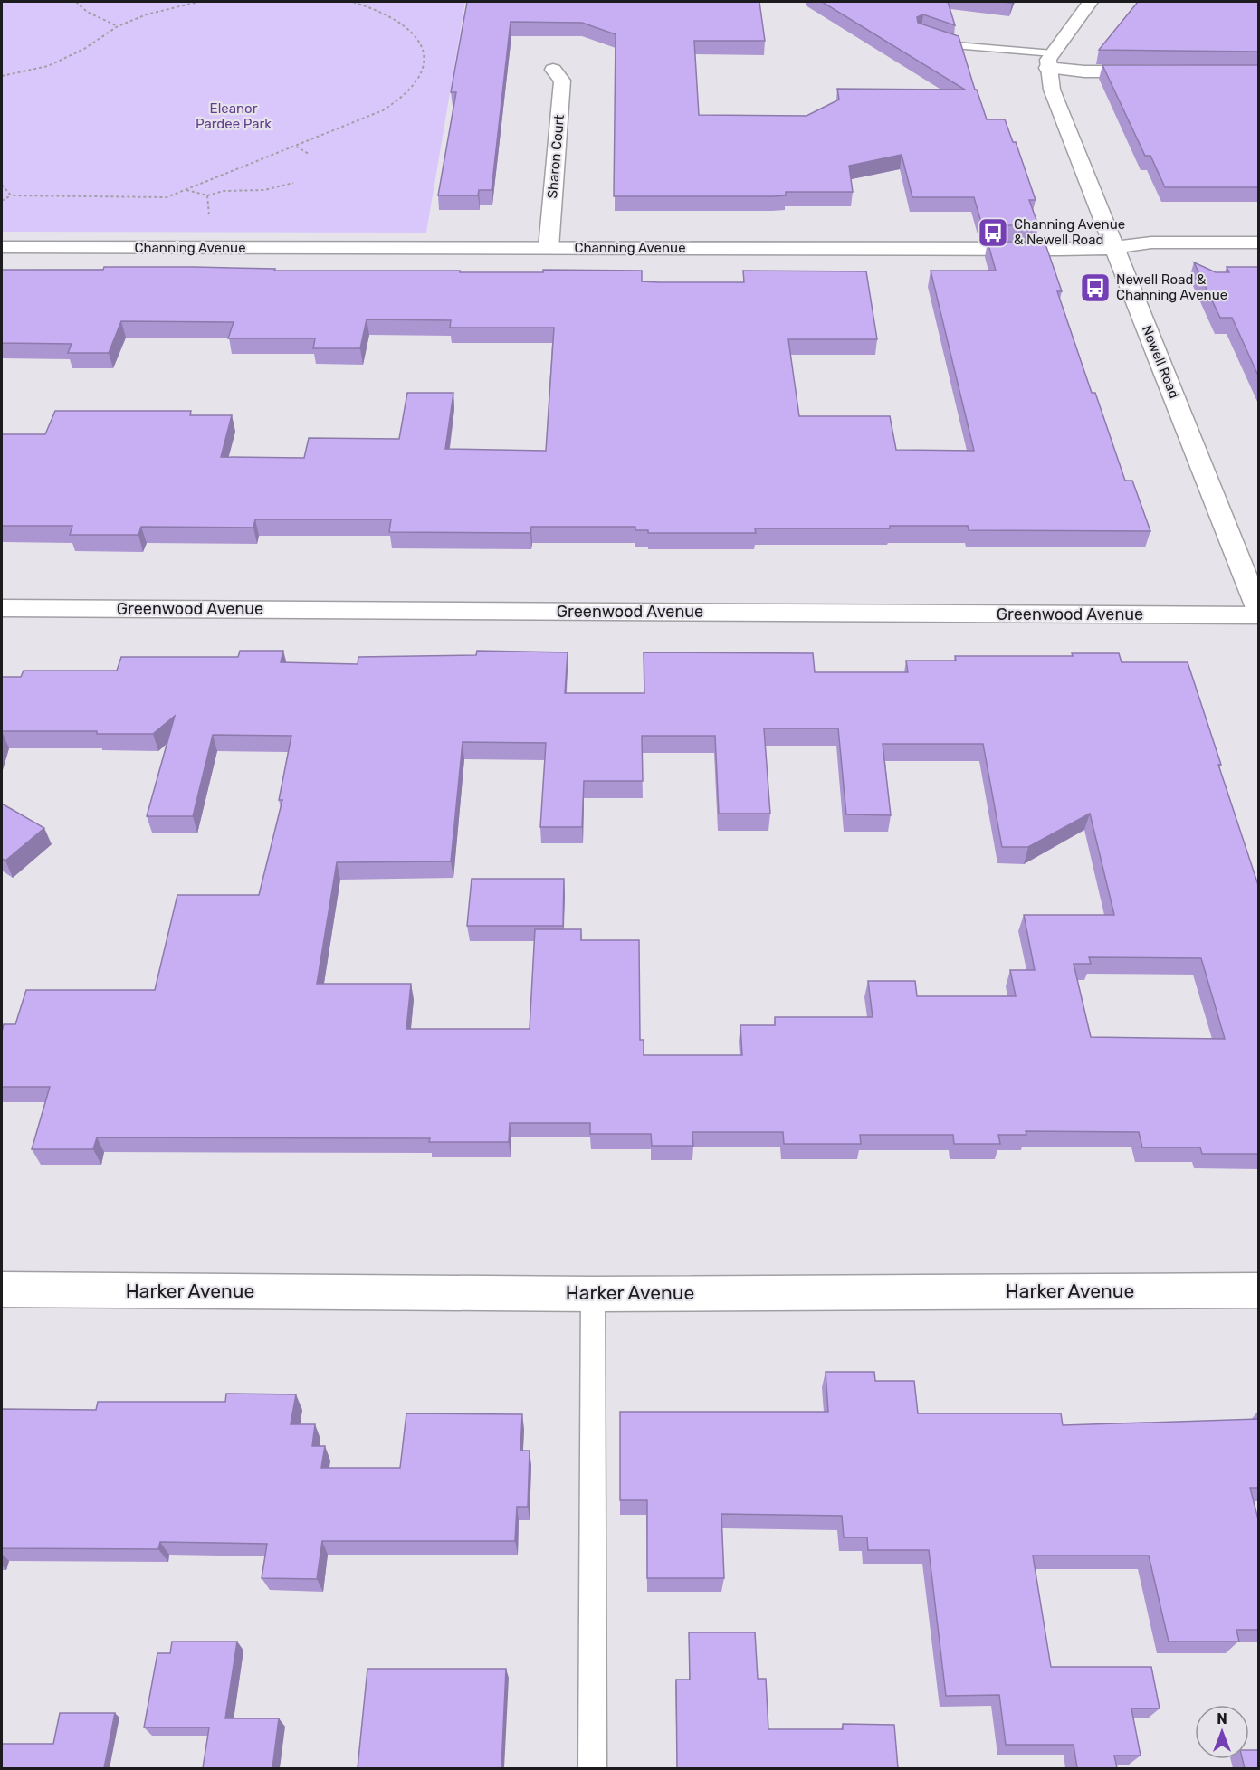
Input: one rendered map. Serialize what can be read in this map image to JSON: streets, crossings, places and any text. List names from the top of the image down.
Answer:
{
  "streets": {
    "street": [
      "Sharon Court",
      "Channing Avenue",
      "Newell Road",
      "Greenwood Avenue",
      "Harker Avenue"
    ]
  },
  "crossings": [
    ["Sharon Court", "Channing Avenue"],
    ["Channing Avenue", "Newell Road"]
  ],
  "parks": ["Eleanor Pardee Park"],
  "places": {
    "bus stop": ["Channing Avenue & Newell Road", "Newell Road & Channing Avenue"]
  },
  "north": "top"
}
